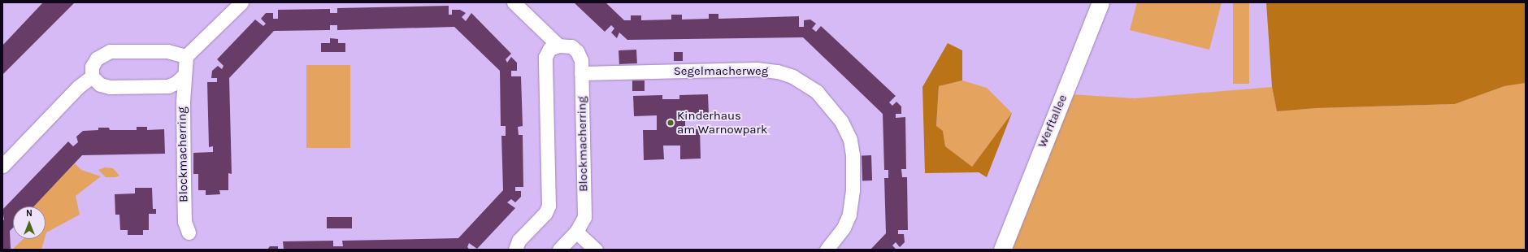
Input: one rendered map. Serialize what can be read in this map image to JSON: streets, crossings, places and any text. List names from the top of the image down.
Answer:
{
  "streets": {
    "street": ["Segelmacherweg", "Werftallee", "Blockmacherring"]
  },
  "crossings": [
    ["Segelmacherweg", "Blockmacherring"]
  ],
  "places": ["Kinderhaus am Warnowpark"],
  "north": "top"
}
